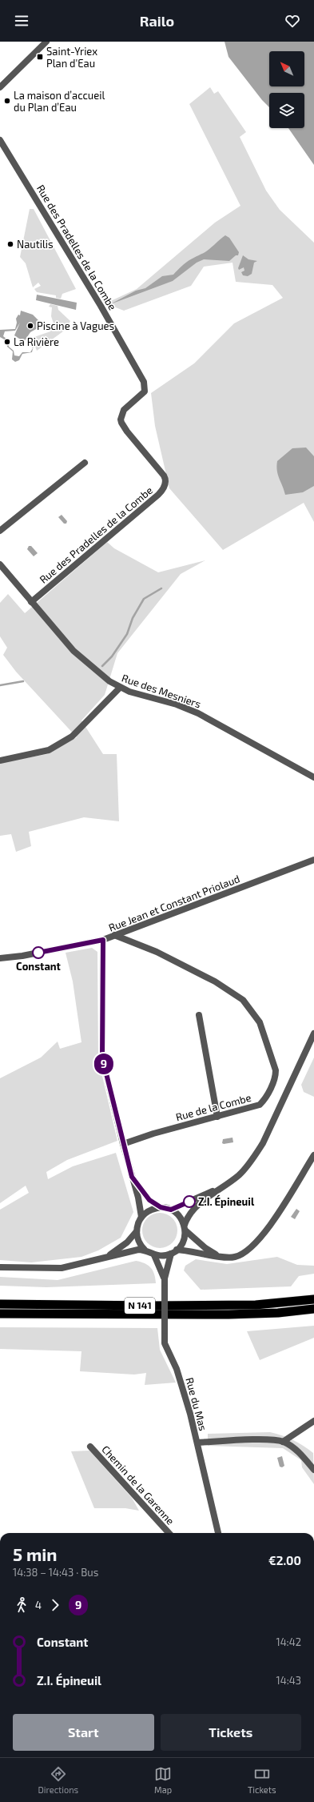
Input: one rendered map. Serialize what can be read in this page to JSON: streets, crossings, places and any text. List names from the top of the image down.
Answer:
{
  "streets": {
    "highway": ["N 141"],
    "street": [
      "Rue des Pradelles de la Combe",
      "Rue des Mesniers",
      "Rue Jean et Constant Priolaud",
      "Rue de la Combe",
      "Rue du Mas",
      "Chemin de la Garenne"
    ]
  },
  "crossings": [
    ["Rue des Pradelles de la Combe", "Rue des Mesniers"],
    ["Rue Jean et Constant Priolaud", "Rue de la Combe"]
  ],
  "places": {
    "transit": ["Saint-Yriex Plan d'Eau"],
    "other": [
      "La maison d’accueil du Plan d’Eau",
      "Nautilis",
      "Piscine à Vagues",
      "La Rivière",
      "Constant",
      "Z.I. Épineuil"
    ]
  },
  "lines": ["bus line 9"],
  "north": "top left",
  "page": {
    "header": "Railo",
    "on_map": "9",
    "heading": ["5 min", "14:38 – 14:43 · Bus", "€2.00"],
    "legs": ["4", "9"],
    "list": [
      {
        "name": "Constant",
        "value": "14:42"
      },
      {
        "name": "Z.I. Épineuil",
        "value": "14:43"
      }
    ],
    "buttons": ["Start", "Tickets"],
    "tabs": ["Directions", "Map", "Tickets"]
  }
}
